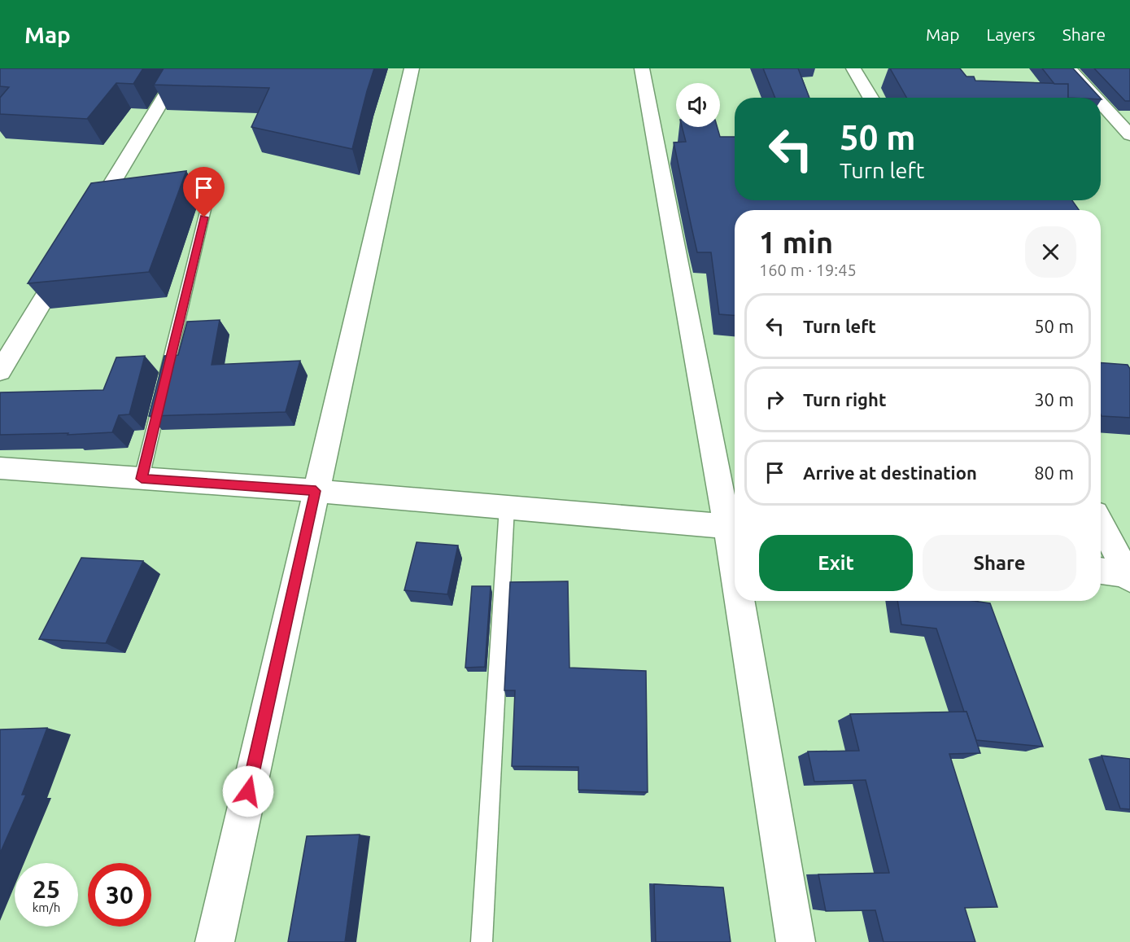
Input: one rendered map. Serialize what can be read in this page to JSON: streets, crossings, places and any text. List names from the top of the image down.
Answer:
{
  "page": {
    "header": "Map",
    "nav": ["Map", "Layers", "Share"],
    "turn": ["50 m", "Turn left"],
    "heading": ["1 min", "160 m · 19:45"],
    "list": [
      {
        "name": "Turn left",
        "value": "50 m"
      },
      {
        "name": "Turn right",
        "value": "30 m"
      },
      {
        "name": "Arrive at destination",
        "value": "80 m"
      }
    ],
    "buttons": ["Exit", "Share"],
    "speed": "25 km/h",
    "limit": "30"
  }
}
